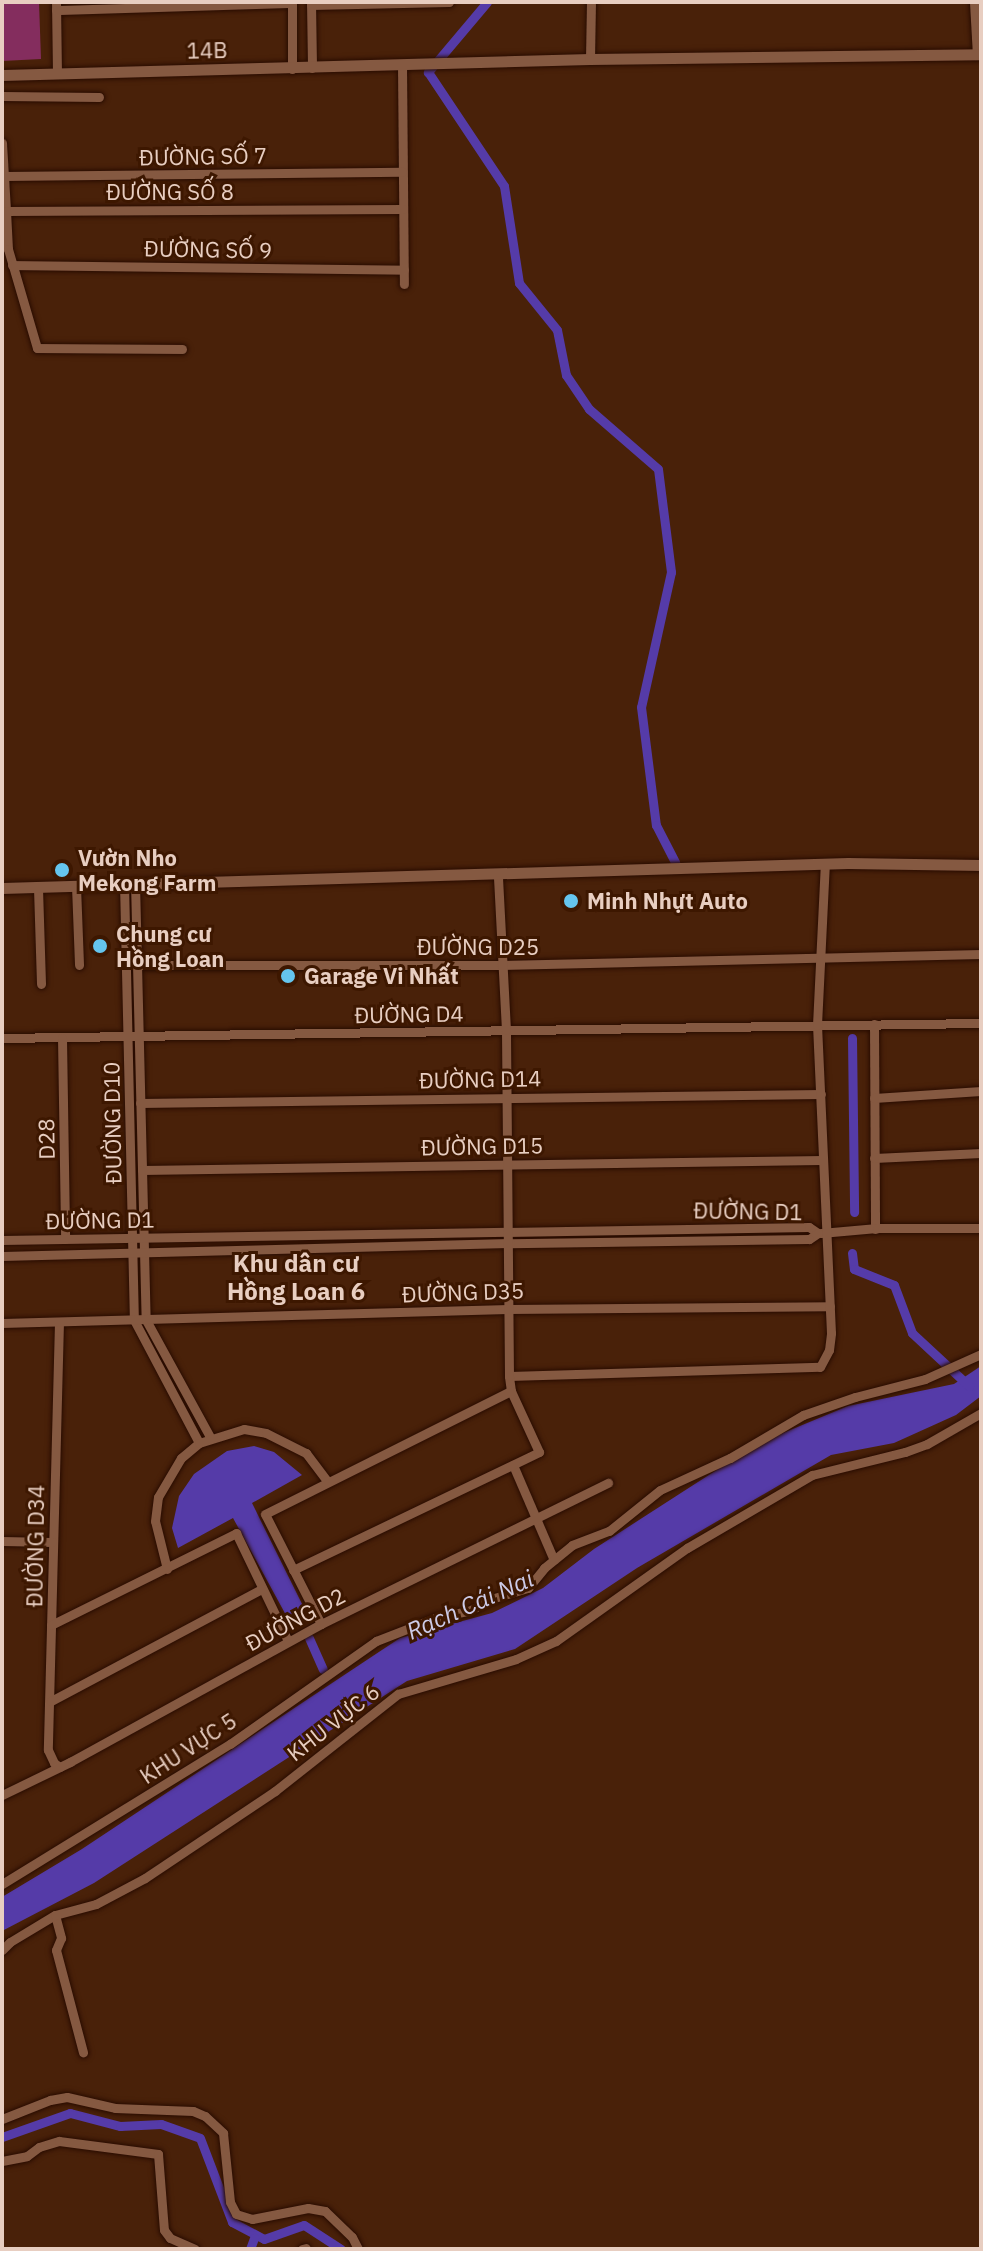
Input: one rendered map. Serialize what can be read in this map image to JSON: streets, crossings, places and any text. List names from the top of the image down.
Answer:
{
  "streets": {
    "street": [
      "14B",
      "ĐƯỜNG SỐ 7",
      "ĐƯỜNG SỐ 8",
      "ĐƯỜNG SỐ 9",
      "ĐƯỜNG D25",
      "ĐƯỜNG D4",
      "ĐƯỜNG D14",
      "ĐƯỜNG D10",
      "D28",
      "ĐƯỜNG D15",
      "ĐƯỜNG D1",
      "ĐƯỜNG D35",
      "ĐƯỜNG D34",
      "ĐƯỜNG D2",
      "KHU VỰC 6",
      "KHU VỰC 5"
    ]
  },
  "crossings": [
    ["ĐƯỜNG D25", "ĐƯỜNG D10"],
    ["ĐƯỜNG D4", "ĐƯỜNG D10"],
    ["ĐƯỜNG D4", "D28"],
    ["ĐƯỜNG D14", "ĐƯỜNG D10"],
    ["ĐƯỜNG D10", "ĐƯỜNG D15"],
    ["ĐƯỜNG D10", "ĐƯỜNG D1"],
    ["ĐƯỜNG D10", "ĐƯỜNG D35"],
    ["D28", "ĐƯỜNG D1"],
    ["ĐƯỜNG D35", "ĐƯỜNG D34"],
    ["ĐƯỜNG D34", "ĐƯỜNG D2"]
  ],
  "districts": ["Khu dân cư Hồng Loan 6"],
  "water": ["Rạch Cái Nai"],
  "places": [
    "Vườn Nho Mekong Farm",
    "Minh Nhựt Auto",
    "Chung cư Hồng Loan",
    "Garage Vi Nhất"
  ]
}
